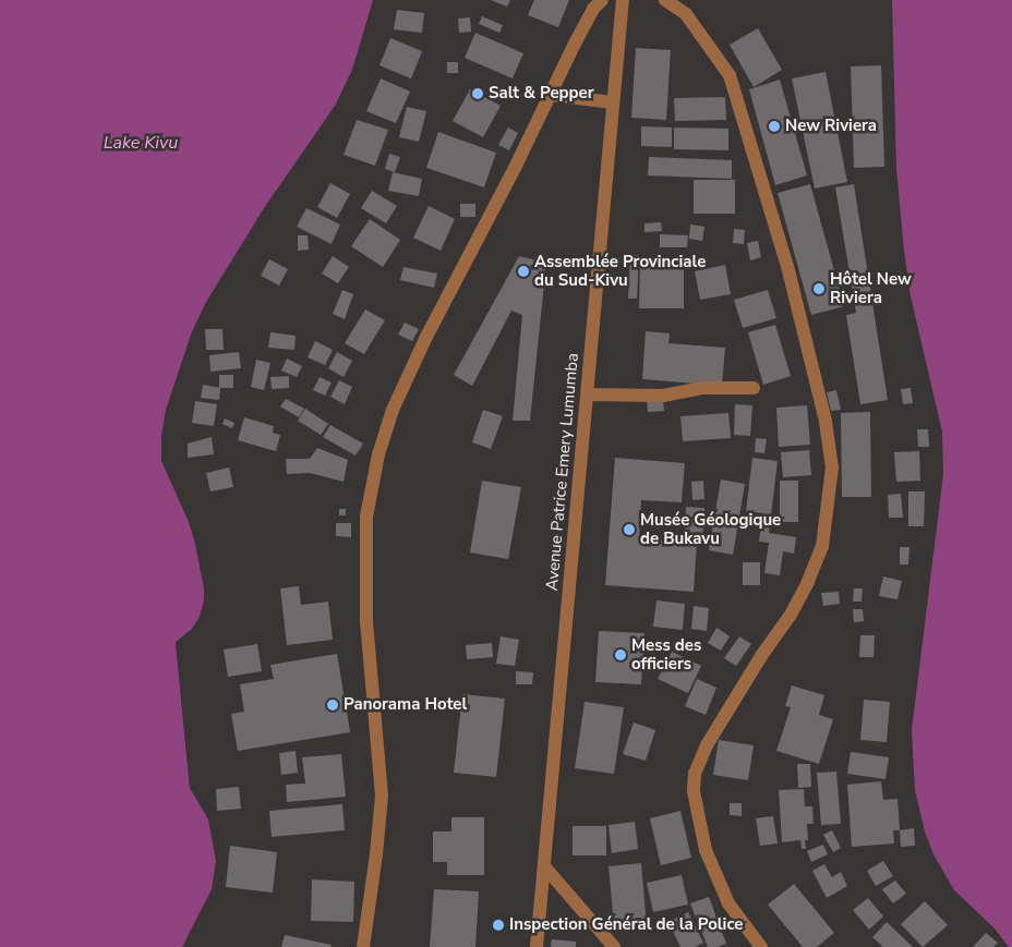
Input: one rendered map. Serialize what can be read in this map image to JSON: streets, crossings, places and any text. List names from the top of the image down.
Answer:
{
  "streets": {
    "street": ["Avenue Patrice Emery Lumumba"]
  },
  "water": ["Lake Kivu"],
  "places": [
    "Salt & Pepper",
    "New Riviera",
    "Assemblée Provinciale du Sud-Kivu",
    "Hôtel New Riviera",
    "Musée Géologique de Bukavu",
    "Mess des officiers",
    "Panorama Hotel",
    "Inspection Général de la Police"
  ]
}
